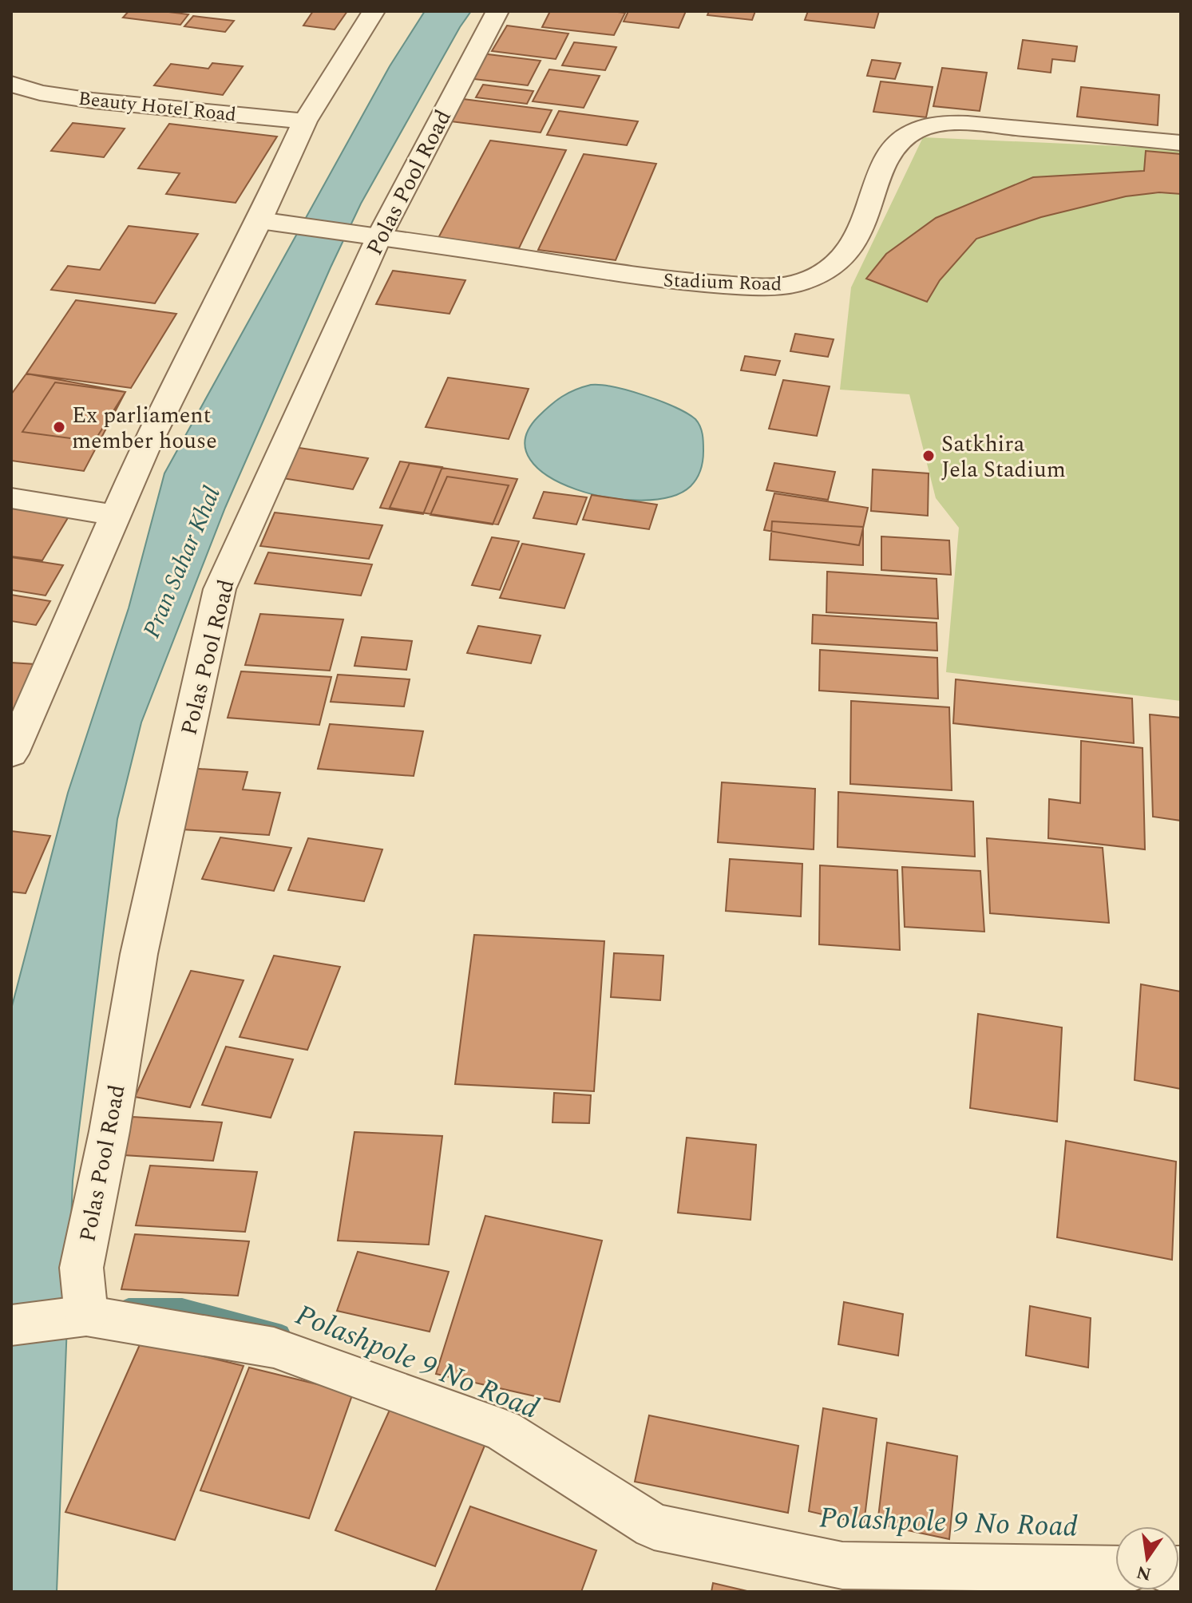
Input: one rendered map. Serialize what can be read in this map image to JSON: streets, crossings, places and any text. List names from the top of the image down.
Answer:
{
  "streets": {
    "street": ["Beauty Hotel Road", "Polas Pool Road", "Stadium Road"]
  },
  "crossings": [
    ["Polas Pool Road", "Stadium Road"]
  ],
  "water": ["Pran Sahar Khal", "Polashpole 9 No Road"],
  "places": ["Ex parliament member house", "Satkhira Jela Stadium"],
  "north": "bottom"
}
